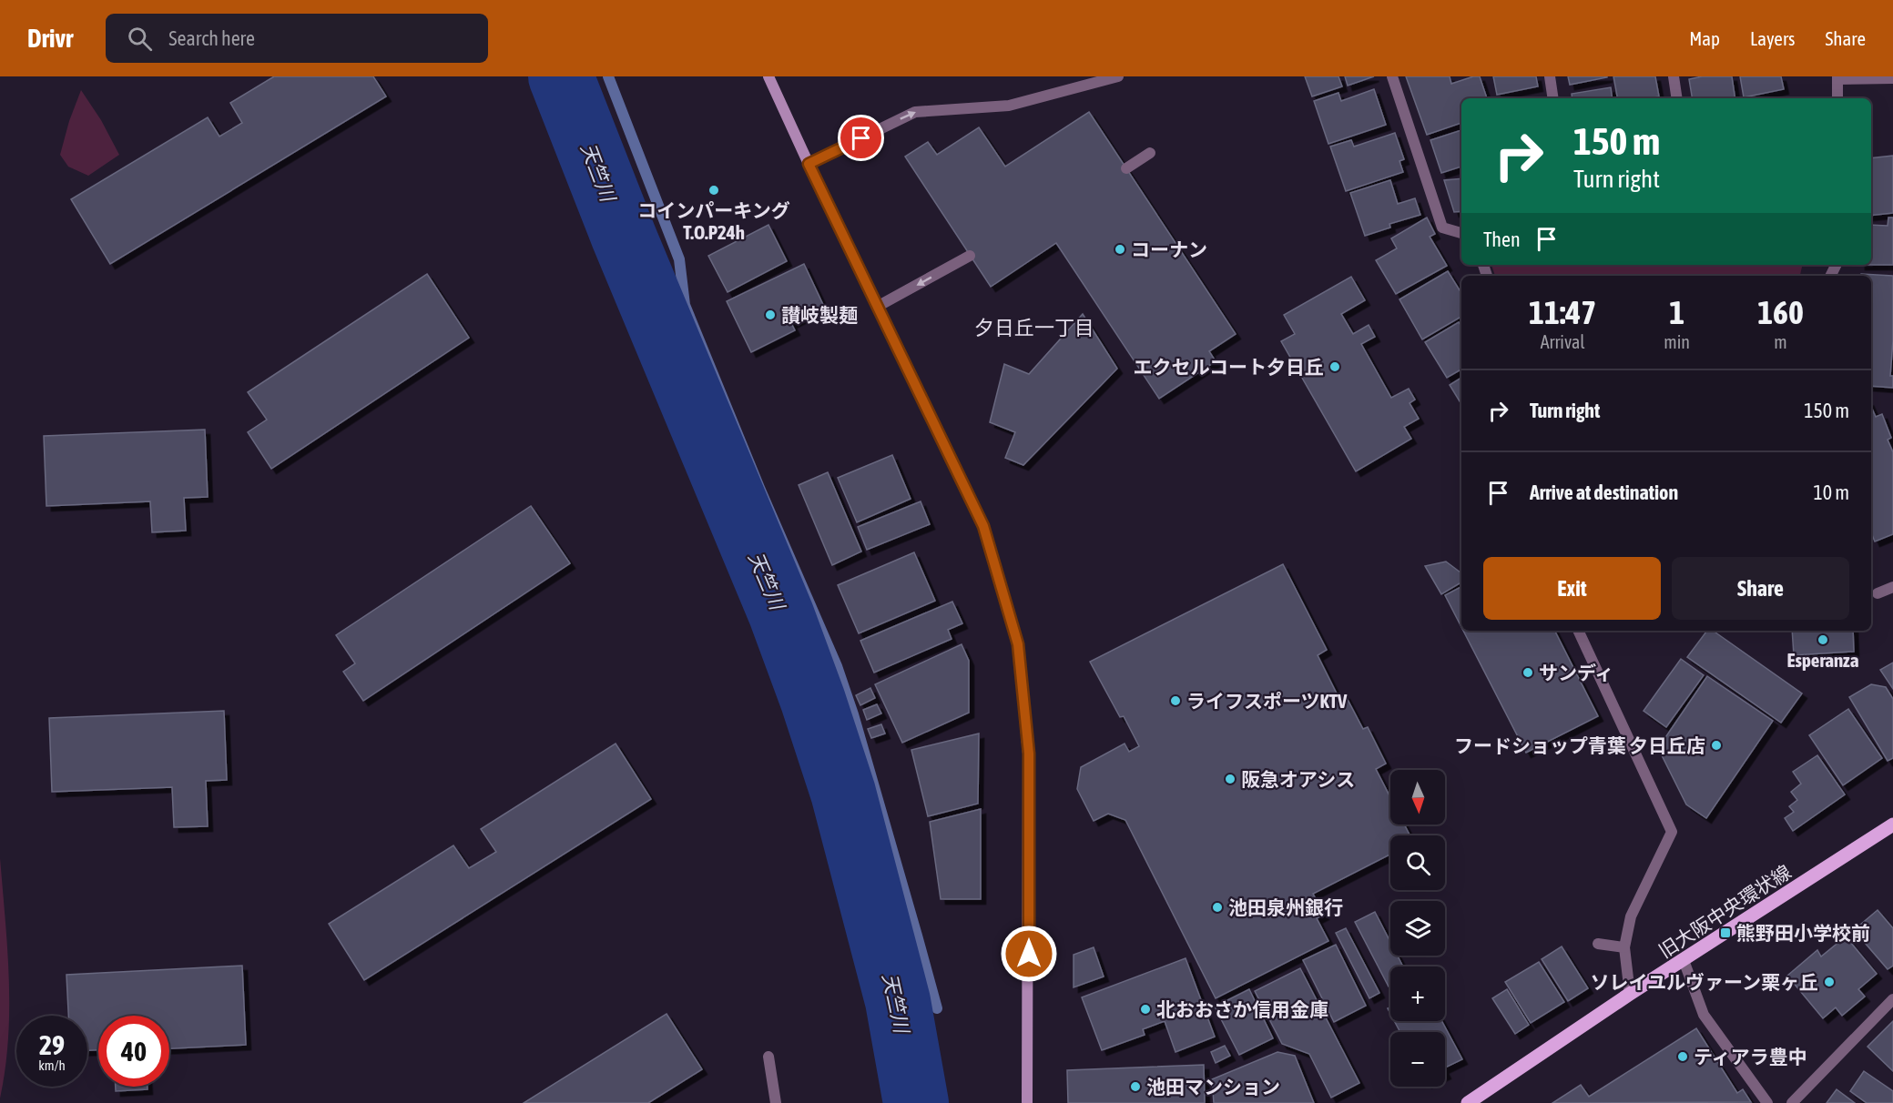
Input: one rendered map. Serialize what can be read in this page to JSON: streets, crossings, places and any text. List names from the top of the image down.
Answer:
{
  "streets": {
    "main road": ["旧大阪中央環状線"]
  },
  "districts": ["夕日丘一丁目"],
  "water": ["天竺川"],
  "places": {
    "other": [
      "コインパーキング T.O.P24h",
      "コーナン",
      "讃岐製麺",
      "エクセルコート夕日丘",
      "Esperanza",
      "サンディ",
      "ライフスポーツKTV",
      "フードショップ青葉 夕日丘店",
      "阪急オアシス",
      "池田泉州銀行",
      "ソレイユルヴァーン栗ヶ丘",
      "北おおさか信用金庫",
      "ティアラ豊中",
      "池田マンション"
    ],
    "transit": ["熊野田小学校前"]
  },
  "north": "bottom",
  "page": {
    "header": "Drivr",
    "search": "Search here",
    "nav": ["Map", "Layers", "Share"],
    "turn": ["150 m", "Turn right"],
    "then": "Then",
    "eta": [
      "11:47",
      "Arrival",
      "1",
      "min",
      "160",
      "m"
    ],
    "list": [
      {
        "name": "Turn right",
        "value": "150 m"
      },
      {
        "name": "Arrive at destination",
        "value": "10 m"
      }
    ],
    "buttons": ["Exit", "Share"],
    "map_buttons": ["+", "−"],
    "speed": "29 km/h",
    "limit": "40"
  }
}
